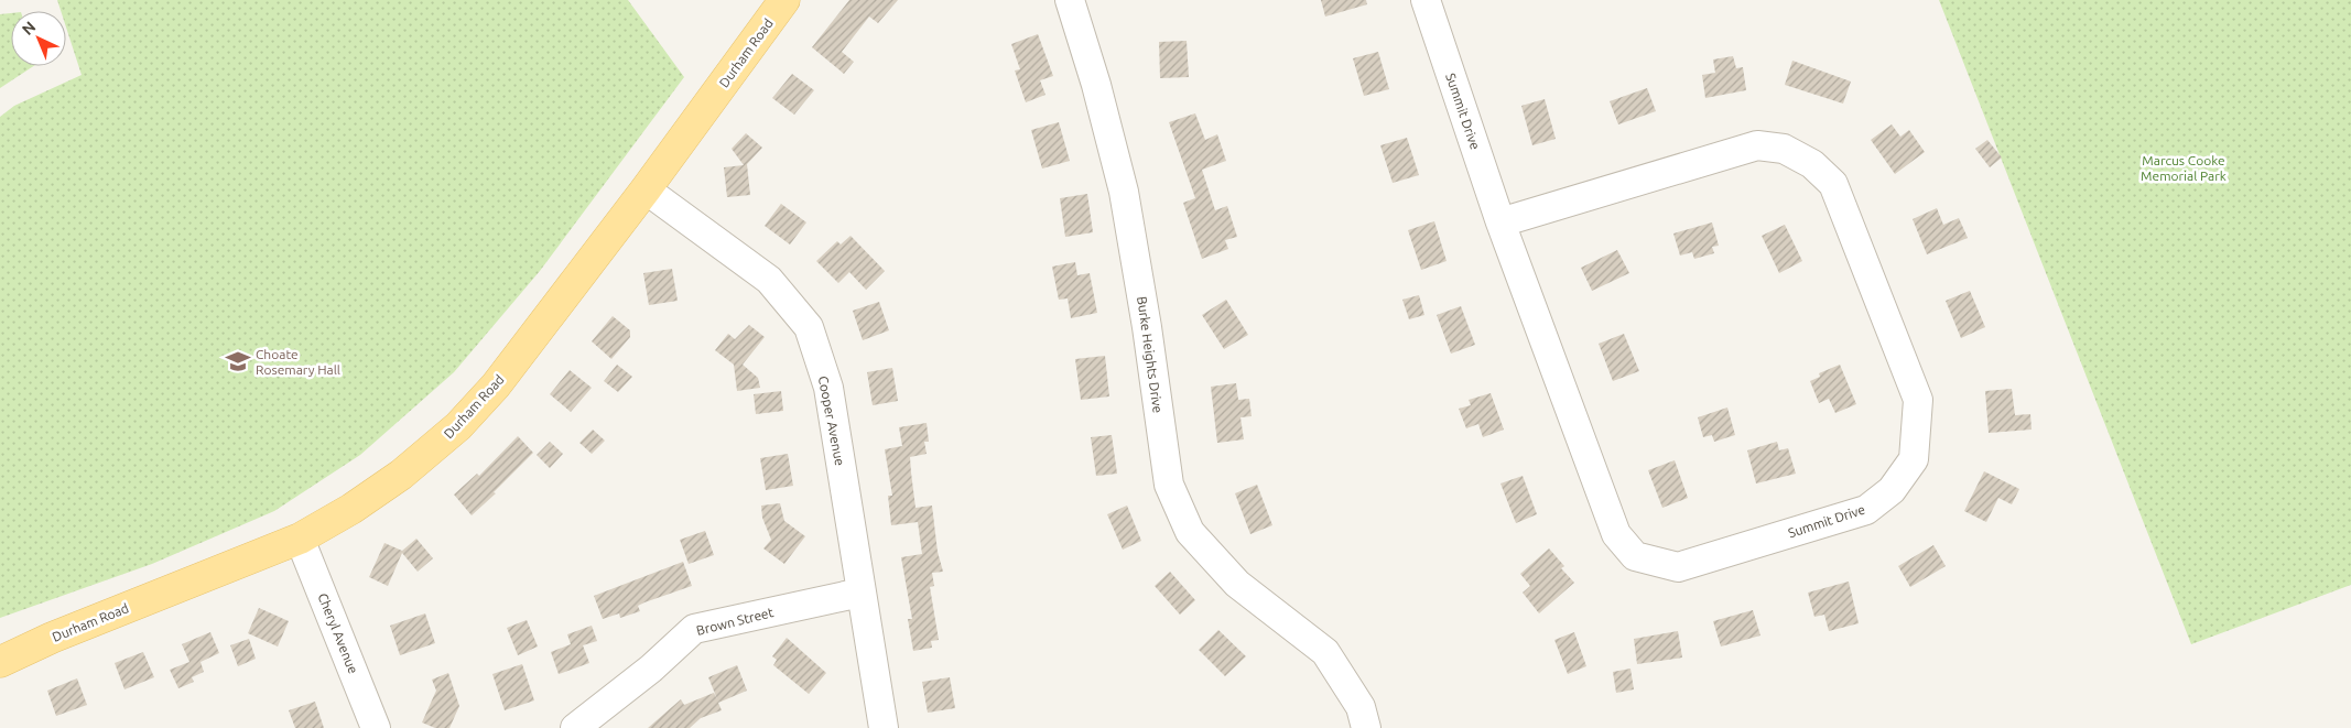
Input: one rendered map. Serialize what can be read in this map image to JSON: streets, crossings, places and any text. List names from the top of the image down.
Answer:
{
  "streets": {
    "main road": ["Durham Road"],
    "street": [
      "Summit Drive",
      "Burke Heights Drive",
      "Cooper Avenue",
      "Brown Street",
      "Cheryl Avenue"
    ]
  },
  "crossings": [
    ["Durham Road", "Cooper Avenue"],
    ["Durham Road", "Cheryl Avenue"],
    ["Cooper Avenue", "Brown Street"]
  ],
  "parks": ["Marcus Cooke Memorial Park"],
  "places": {
    "school or university": ["Choate Rosemary Hall"]
  },
  "north": "top left"
}
